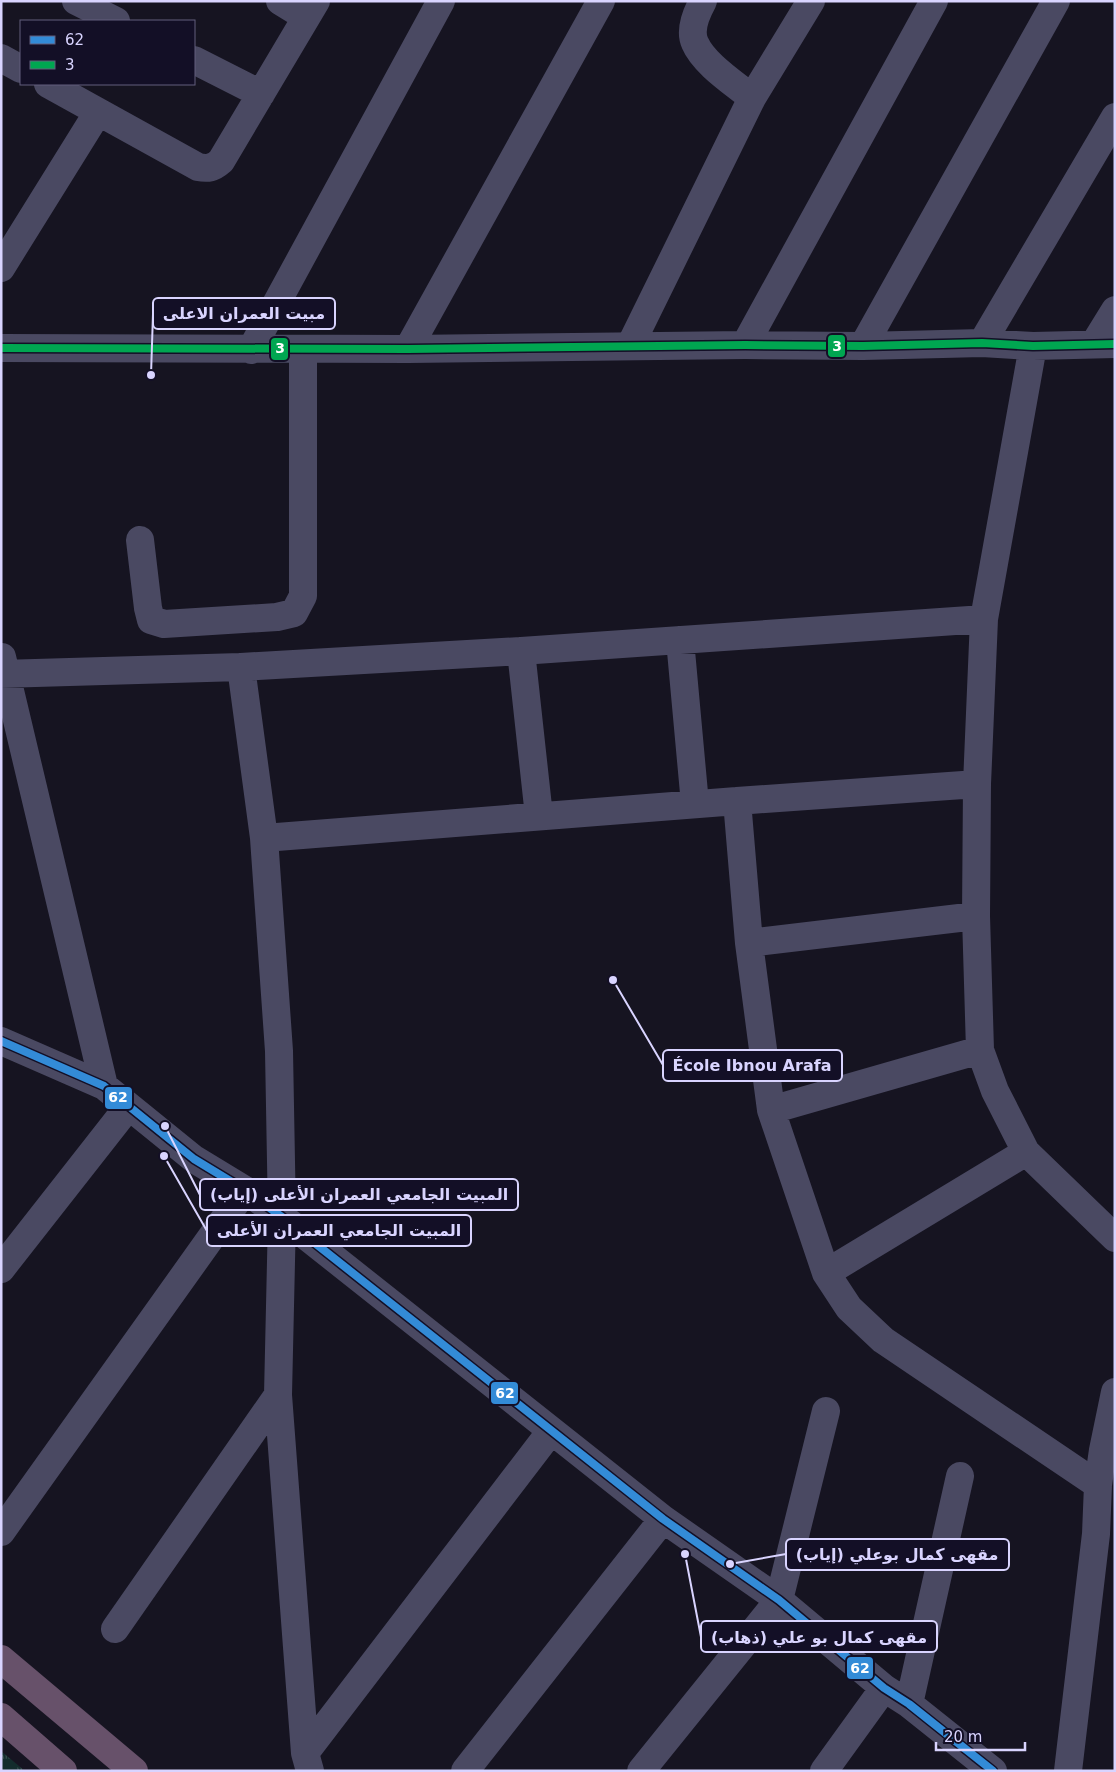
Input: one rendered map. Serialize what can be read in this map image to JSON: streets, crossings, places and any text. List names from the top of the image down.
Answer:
{
  "places": [
    "مبيت العمران الاعلى",
    "École Ibnou Arafa",
    "المبيت الجامعي العمران الأعلى (إياب)",
    "المبيت الجامعي العمران الأعلى",
    "مقهى كمال بو علي (ذهاب)",
    "مقهى كمال بوعلي (إياب)"
  ],
  "lines": ["transit line 3", "transit line 62"],
  "legend": ["62", "3"],
  "scale_bar": "20 m"
}
